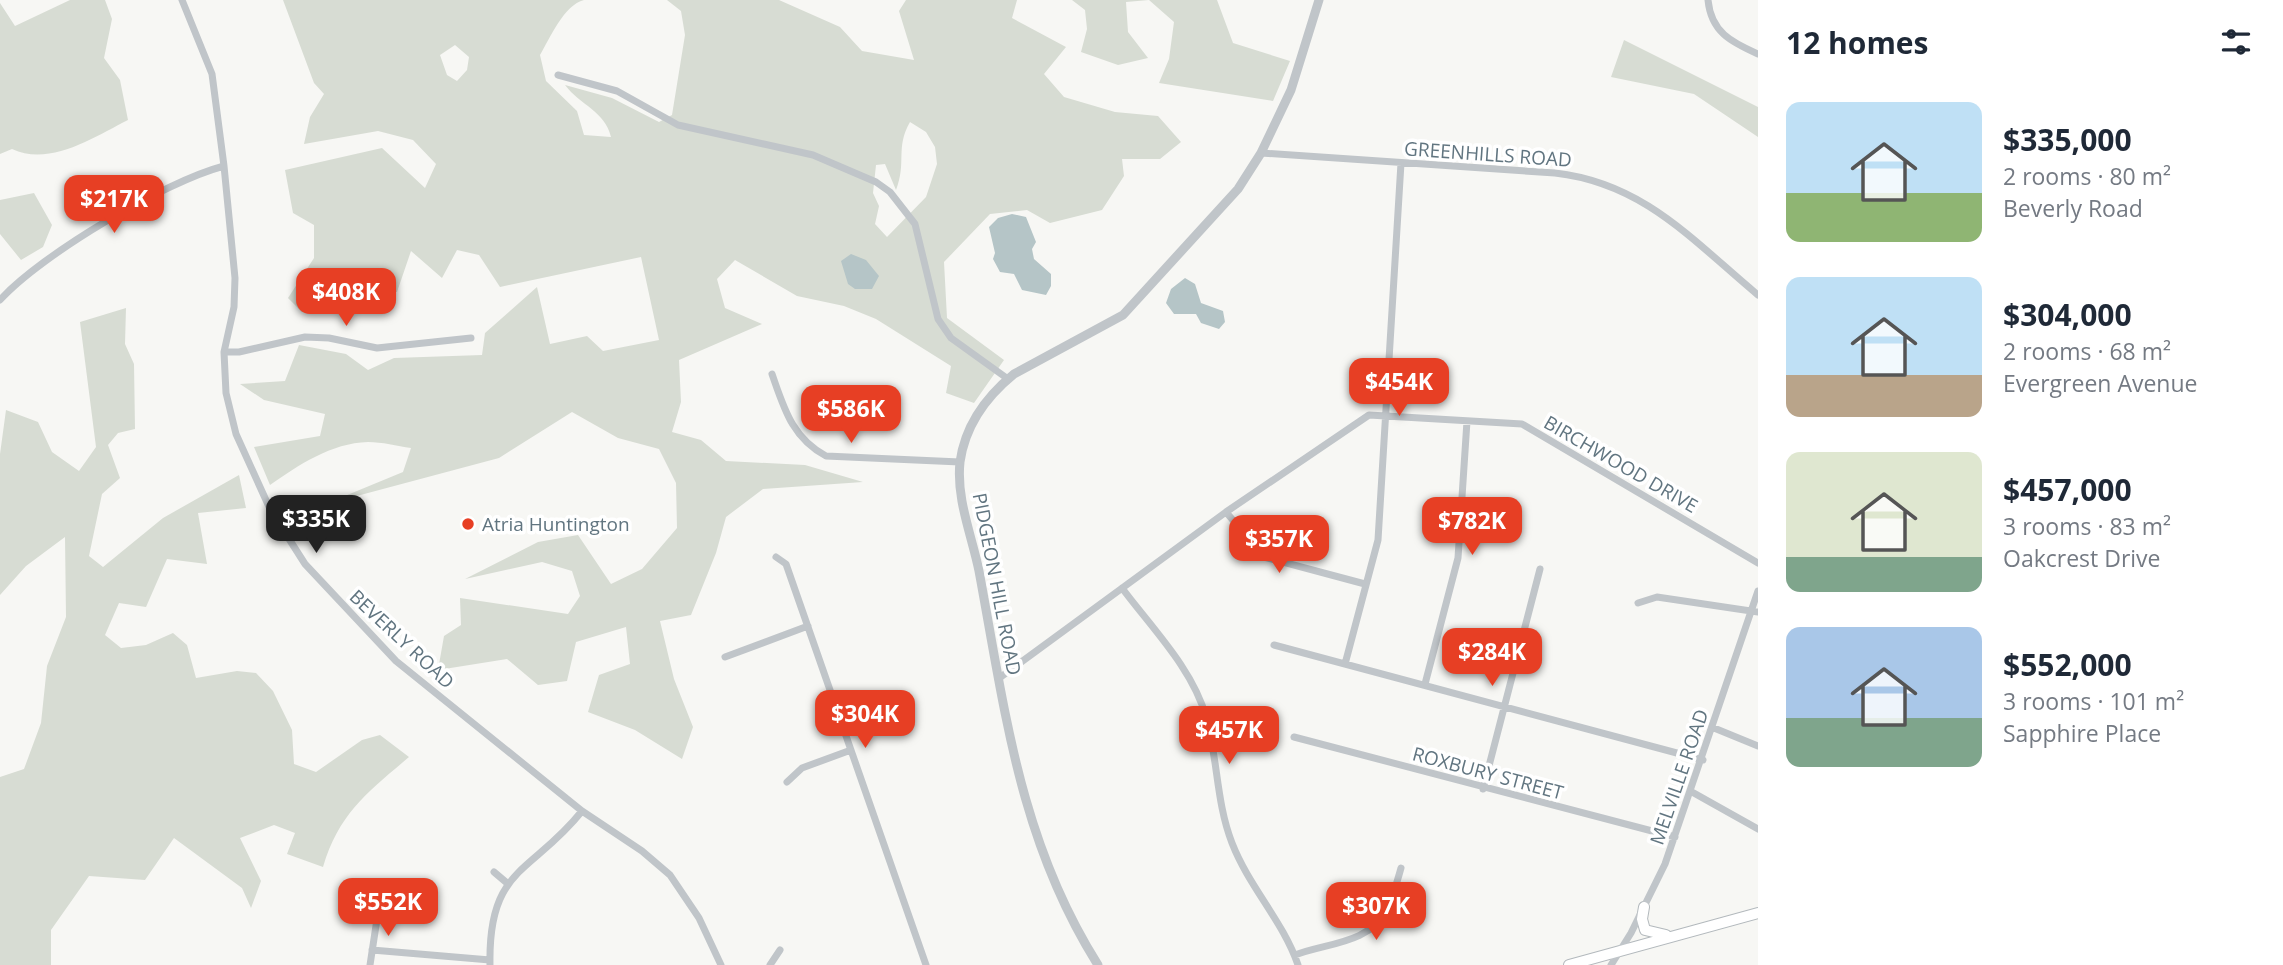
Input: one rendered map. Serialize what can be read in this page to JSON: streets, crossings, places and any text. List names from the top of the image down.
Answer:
{
  "streets": {
    "street": [
      "GREENHILLS ROAD",
      "BIRCHWOOD DRIVE",
      "PIDGEON HILL ROAD",
      "BEVERLY ROAD",
      "ROXBURY STREET",
      "MELVILLE ROAD"
    ]
  },
  "crossings": [
    ["GREENHILLS ROAD", "PIDGEON HILL ROAD"],
    ["BIRCHWOOD DRIVE", "PIDGEON HILL ROAD"],
    ["ROXBURY STREET", "MELVILLE ROAD"]
  ],
  "places": ["Atria Huntington"],
  "page": {
    "heading": "12 homes",
    "list": [
      {
        "name": "$335,000",
        "note": "2 rooms · 80 m² · Beverly Road"
      },
      {
        "name": "$304,000",
        "note": "2 rooms · 68 m² · Evergreen Avenue"
      },
      {
        "name": "$457,000",
        "note": "3 rooms · 83 m² · Oakcrest Drive"
      },
      {
        "name": "$552,000",
        "note": "3 rooms · 101 m² · Sapphire Place"
      }
    ],
    "price": [
      "$217K",
      "$408K",
      "$454K",
      "$586K",
      "$335K",
      "$782K",
      "$357K",
      "$284K",
      "$304K",
      "$457K",
      "$552K",
      "$307K"
    ]
  }
}
